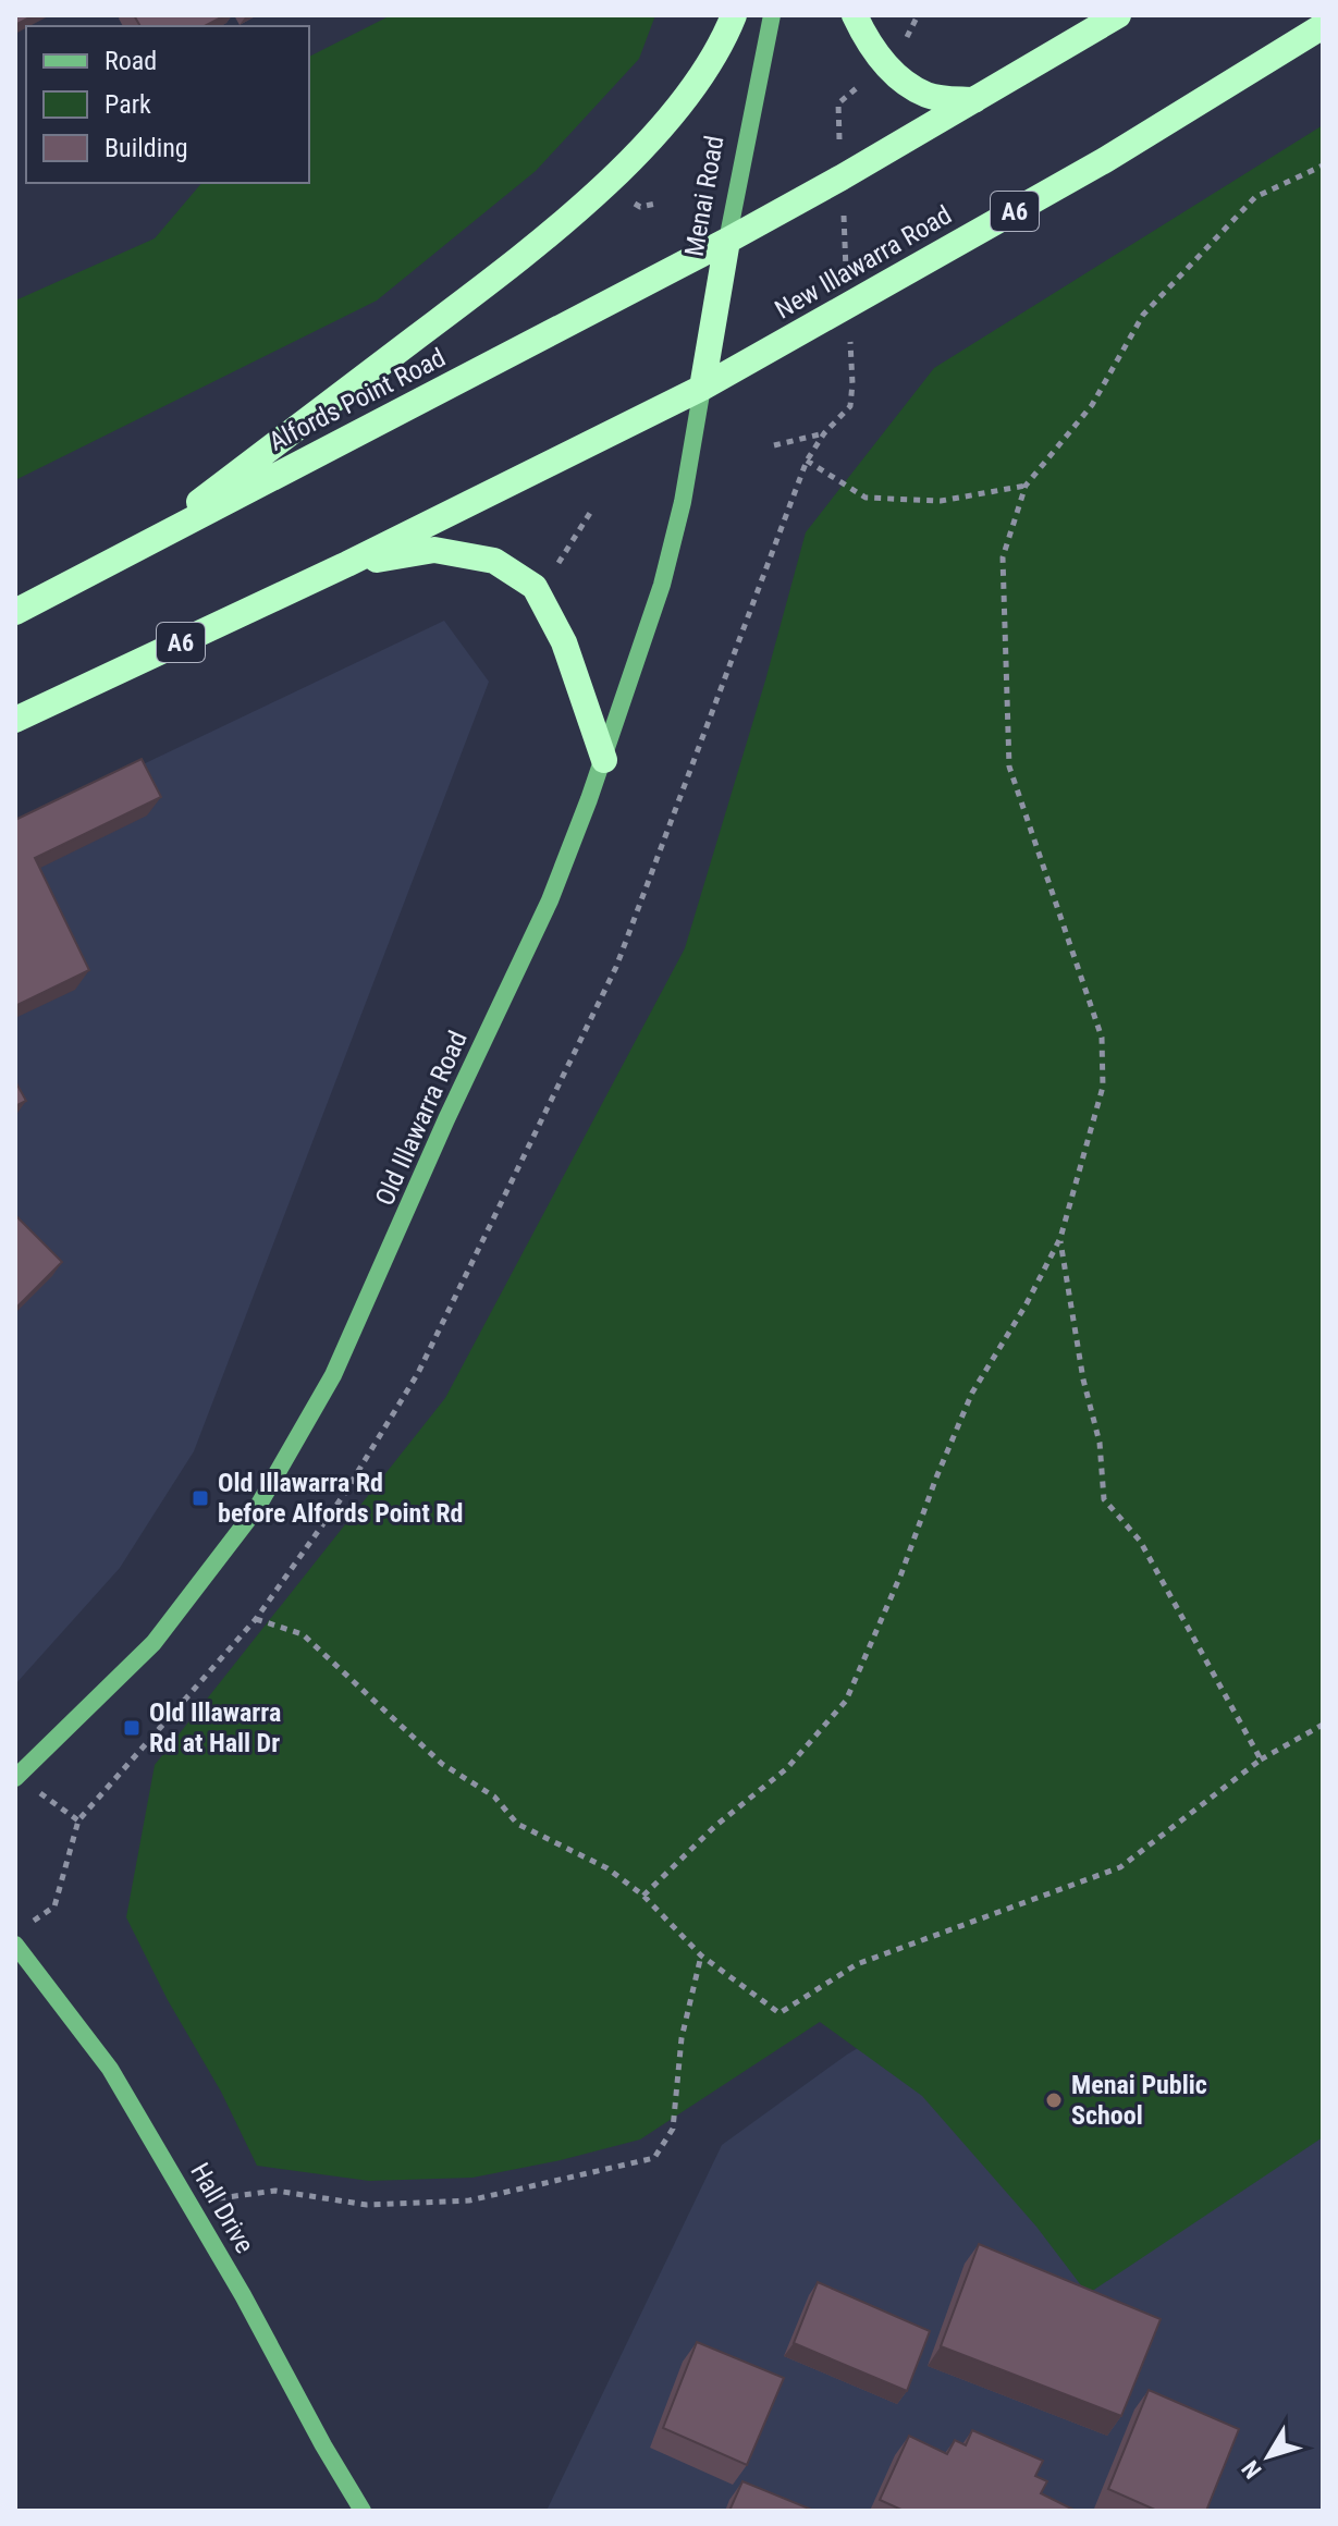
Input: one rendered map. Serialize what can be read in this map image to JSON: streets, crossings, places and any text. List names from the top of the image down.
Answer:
{
  "streets": {
    "highway": [
      "Menai Road",
      "A6",
      "New Illawarra Road",
      "Alfords Point Road"
    ],
    "street": ["Old Illawarra Road", "Hall Drive"]
  },
  "crossings": [
    ["Menai Road", "A6"],
    ["Menai Road", "New Illawarra Road"],
    ["Menai Road", "Alfords Point Road"],
    ["Menai Road", "Old Illawarra Road"],
    ["A6", "New Illawarra Road"],
    ["A6", "Old Illawarra Road"],
    ["New Illawarra Road", "Old Illawarra Road"]
  ],
  "places": {
    "transit": ["Old Illawarra Rd before Alfords Point Rd", "Old Illawarra Rd at Hall Dr"],
    "other": ["Menai Public School"]
  },
  "legend": ["Road", "Park", "Building"],
  "north": "bottom left"
}
